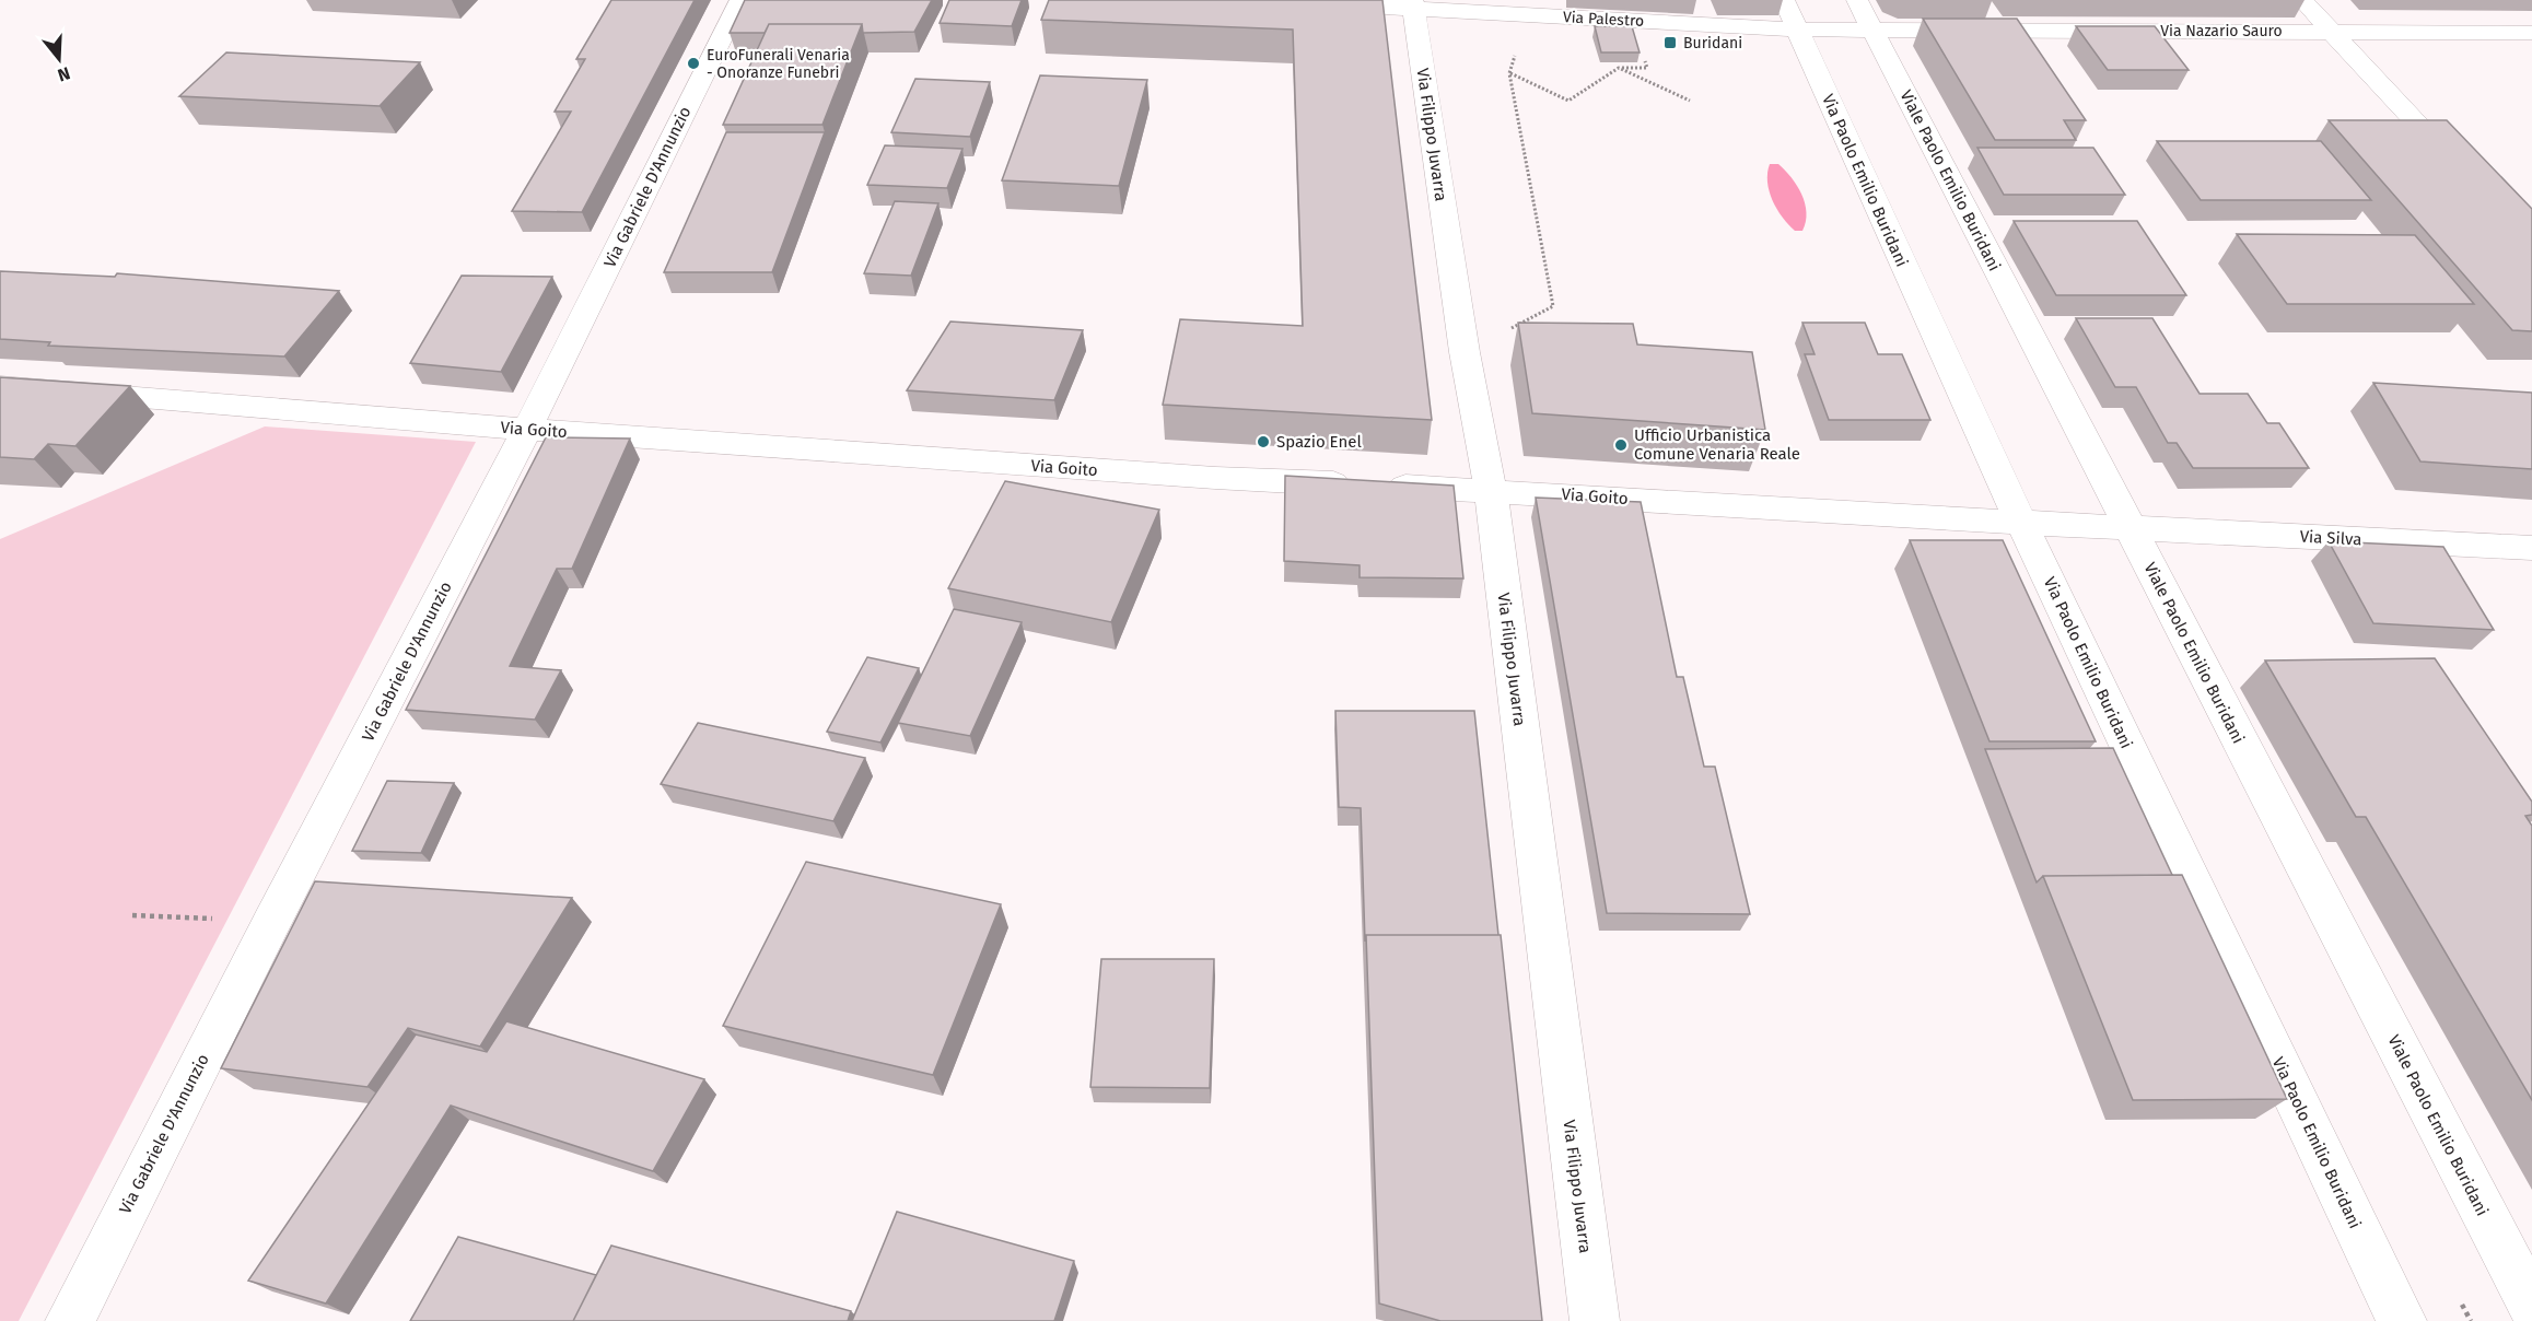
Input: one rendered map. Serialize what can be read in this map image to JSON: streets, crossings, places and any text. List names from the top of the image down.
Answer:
{
  "streets": {
    "street": [
      "Via Palestro",
      "Via Nazario Sauro",
      "Via Filippo Juvarra",
      "Via Paolo Emilio Buridani",
      "Viale Paolo Emilio Buridani",
      "Via Gabriele D'Annunzio",
      "Via Goito",
      "Via Silva"
    ]
  },
  "crossings": [
    ["Via Palestro", "Via Nazario Sauro"],
    ["Via Palestro", "Via Filippo Juvarra"],
    ["Via Palestro", "Via Paolo Emilio Buridani"],
    ["Via Palestro", "Viale Paolo Emilio Buridani"],
    ["Via Nazario Sauro", "Viale Paolo Emilio Buridani"],
    ["Via Filippo Juvarra", "Via Goito"],
    ["Via Paolo Emilio Buridani", "Via Goito"],
    ["Viale Paolo Emilio Buridani", "Via Goito"],
    ["Viale Paolo Emilio Buridani", "Via Silva"],
    ["Via Gabriele D'Annunzio", "Via Goito"],
    ["Via Goito", "Via Silva"]
  ],
  "places": {
    "transit": ["Buridani"],
    "other": ["EuroFunerali Venaria - Onoranze Funebri", "Spazio Enel", "Ufficio Urbanistica Comune Venaria Reale"]
  },
  "north": "bottom"
}
